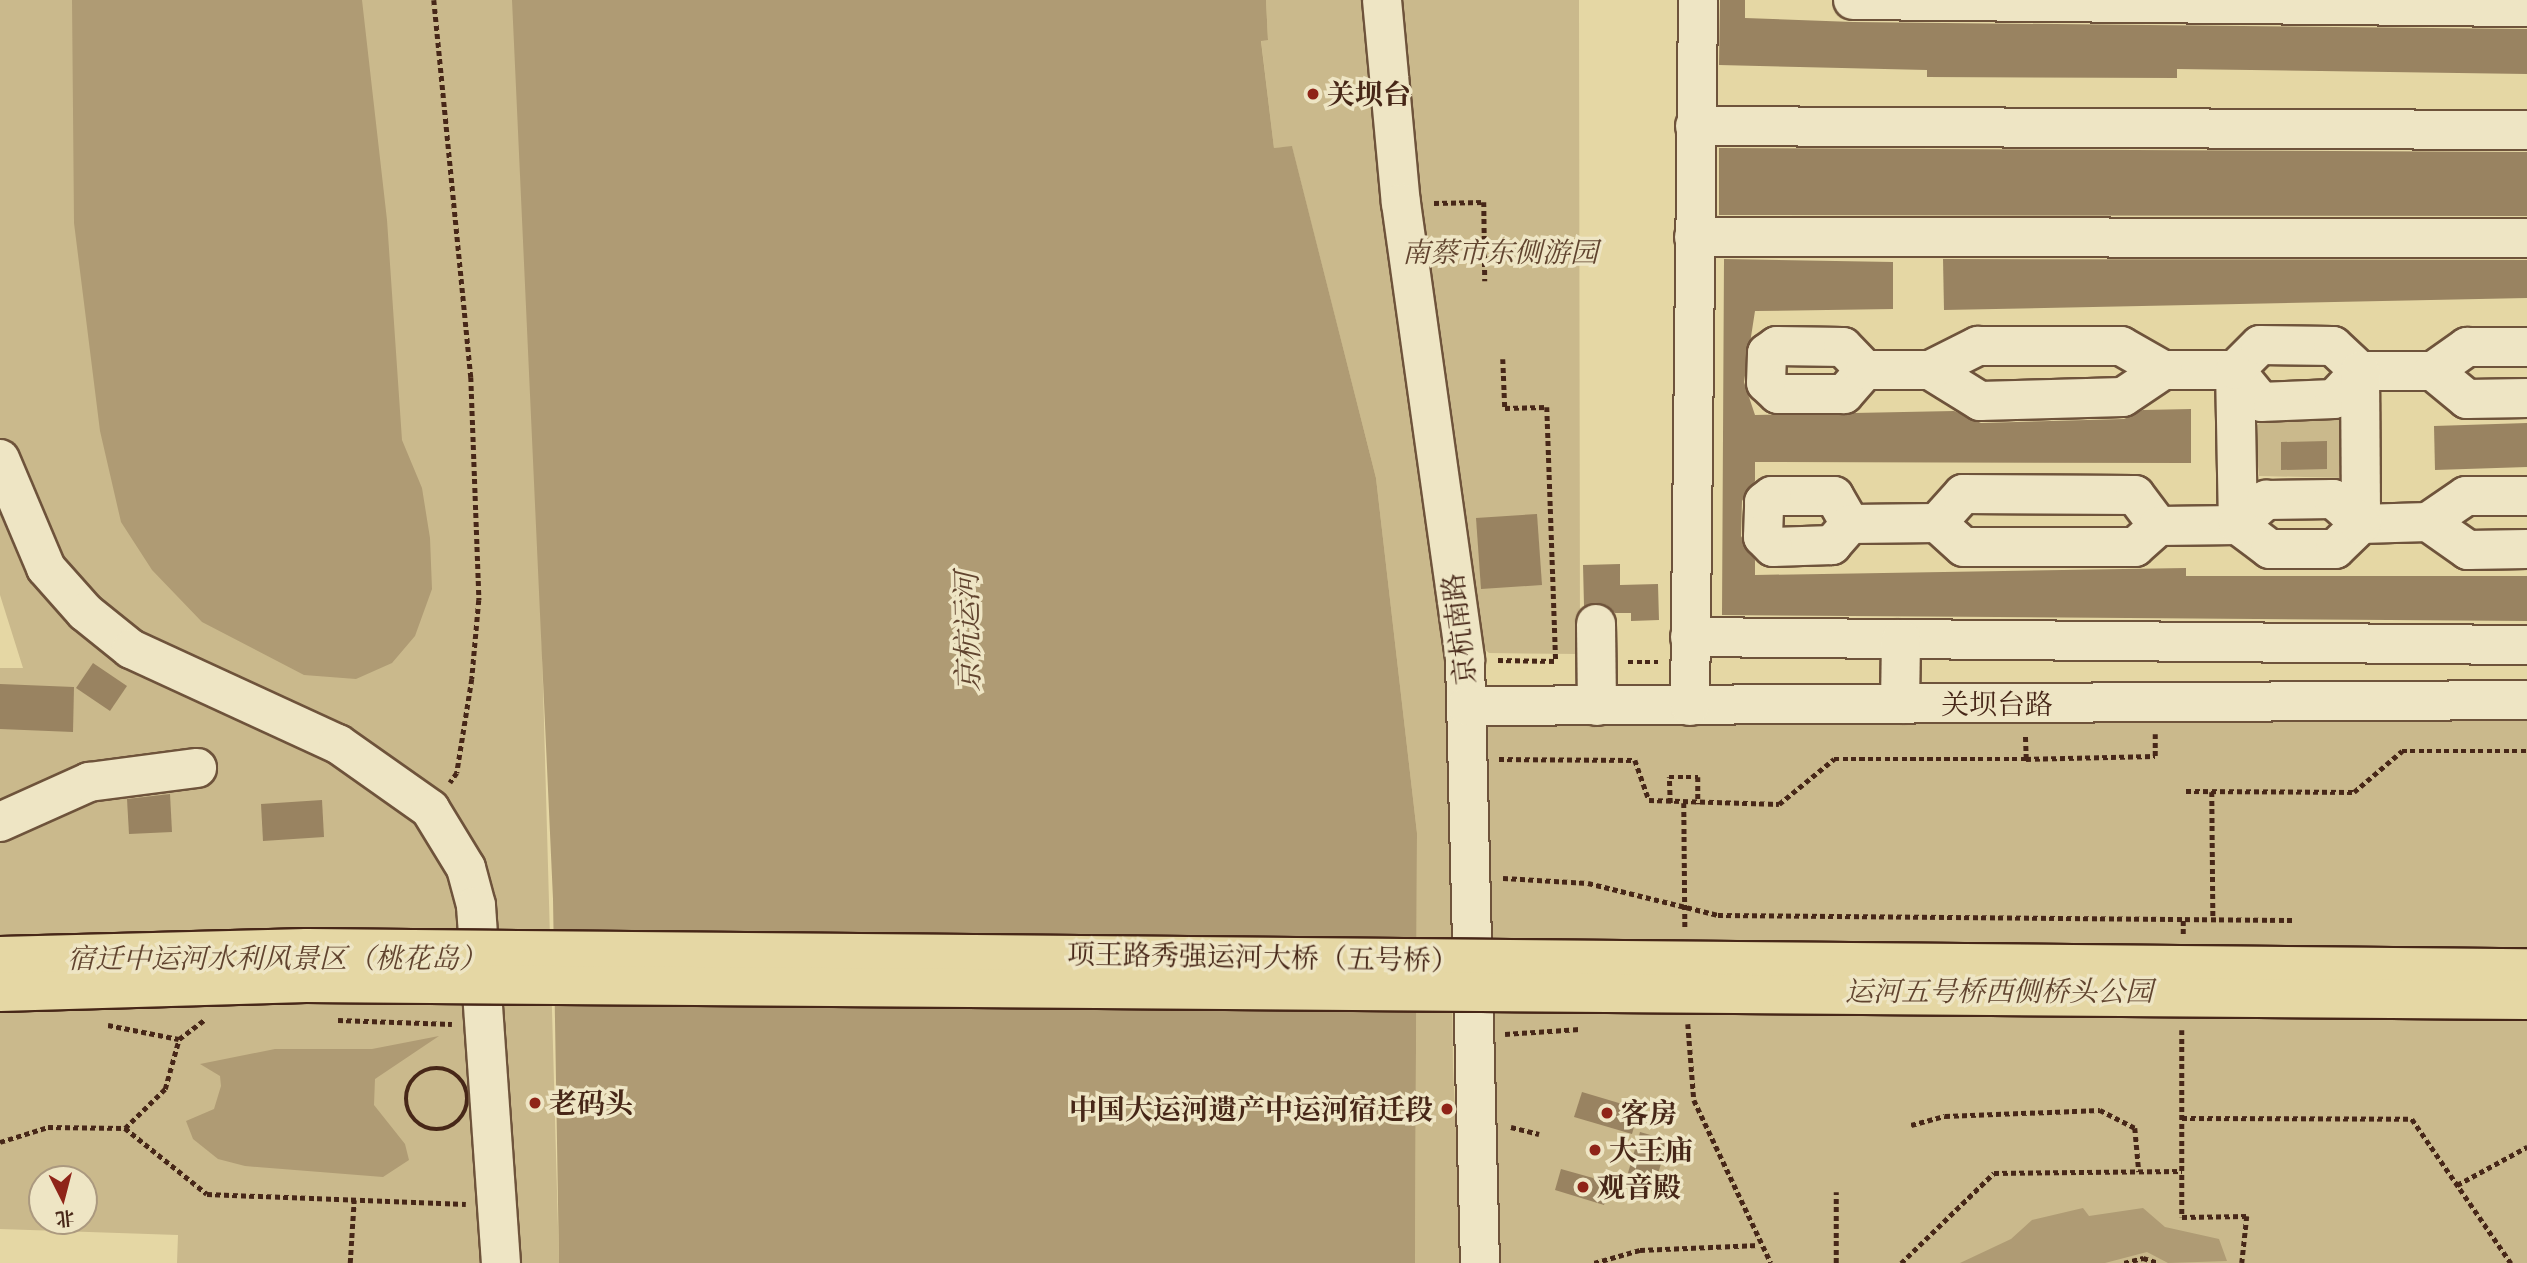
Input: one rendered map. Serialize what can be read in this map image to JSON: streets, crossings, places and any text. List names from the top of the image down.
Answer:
{
  "streets": {
    "main road": ["项王路秀强运河大桥（五号桥）"],
    "street": ["京杭南路", "关坝台路"]
  },
  "crossings": [
    ["京杭南路", "关坝台路"]
  ],
  "water": ["京杭运河"],
  "parks": ["南蔡市东侧游园", "宿迁中运河水利风景区（桃花岛）", "运河五号桥西侧桥头公园"],
  "places": [
    "关坝台",
    "老码头",
    "中国大运河遗产中运河宿迁段",
    "客房",
    "大王庙",
    "观音殿"
  ],
  "north": "bottom"
}
